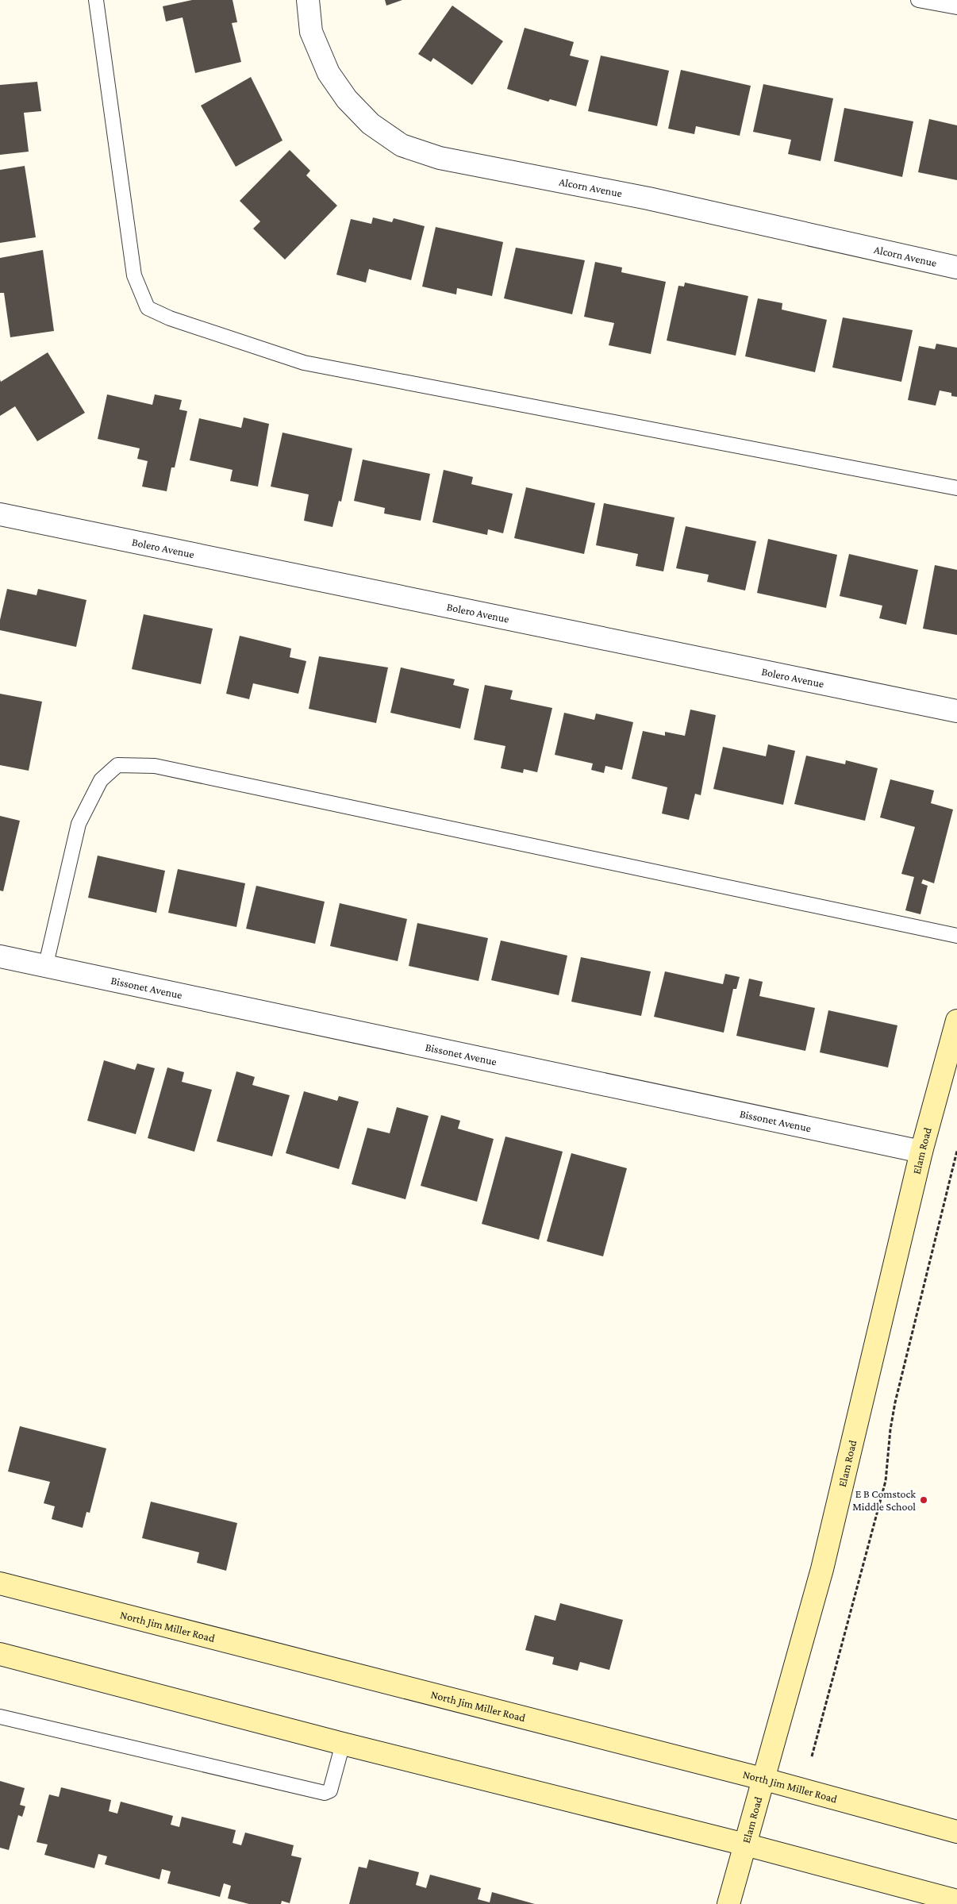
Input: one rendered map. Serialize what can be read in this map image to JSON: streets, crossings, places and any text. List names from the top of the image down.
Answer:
{
  "streets": {
    "main road": ["Elam Road", "North Jim Miller Road"],
    "street": ["Alcorn Avenue", "Bolero Avenue", "Bissonet Avenue"]
  },
  "crossings": [
    ["Bissonet Avenue", "Elam Road"],
    ["Elam Road", "North Jim Miller Road"]
  ],
  "places": ["E B Comstock Middle School"]
}
